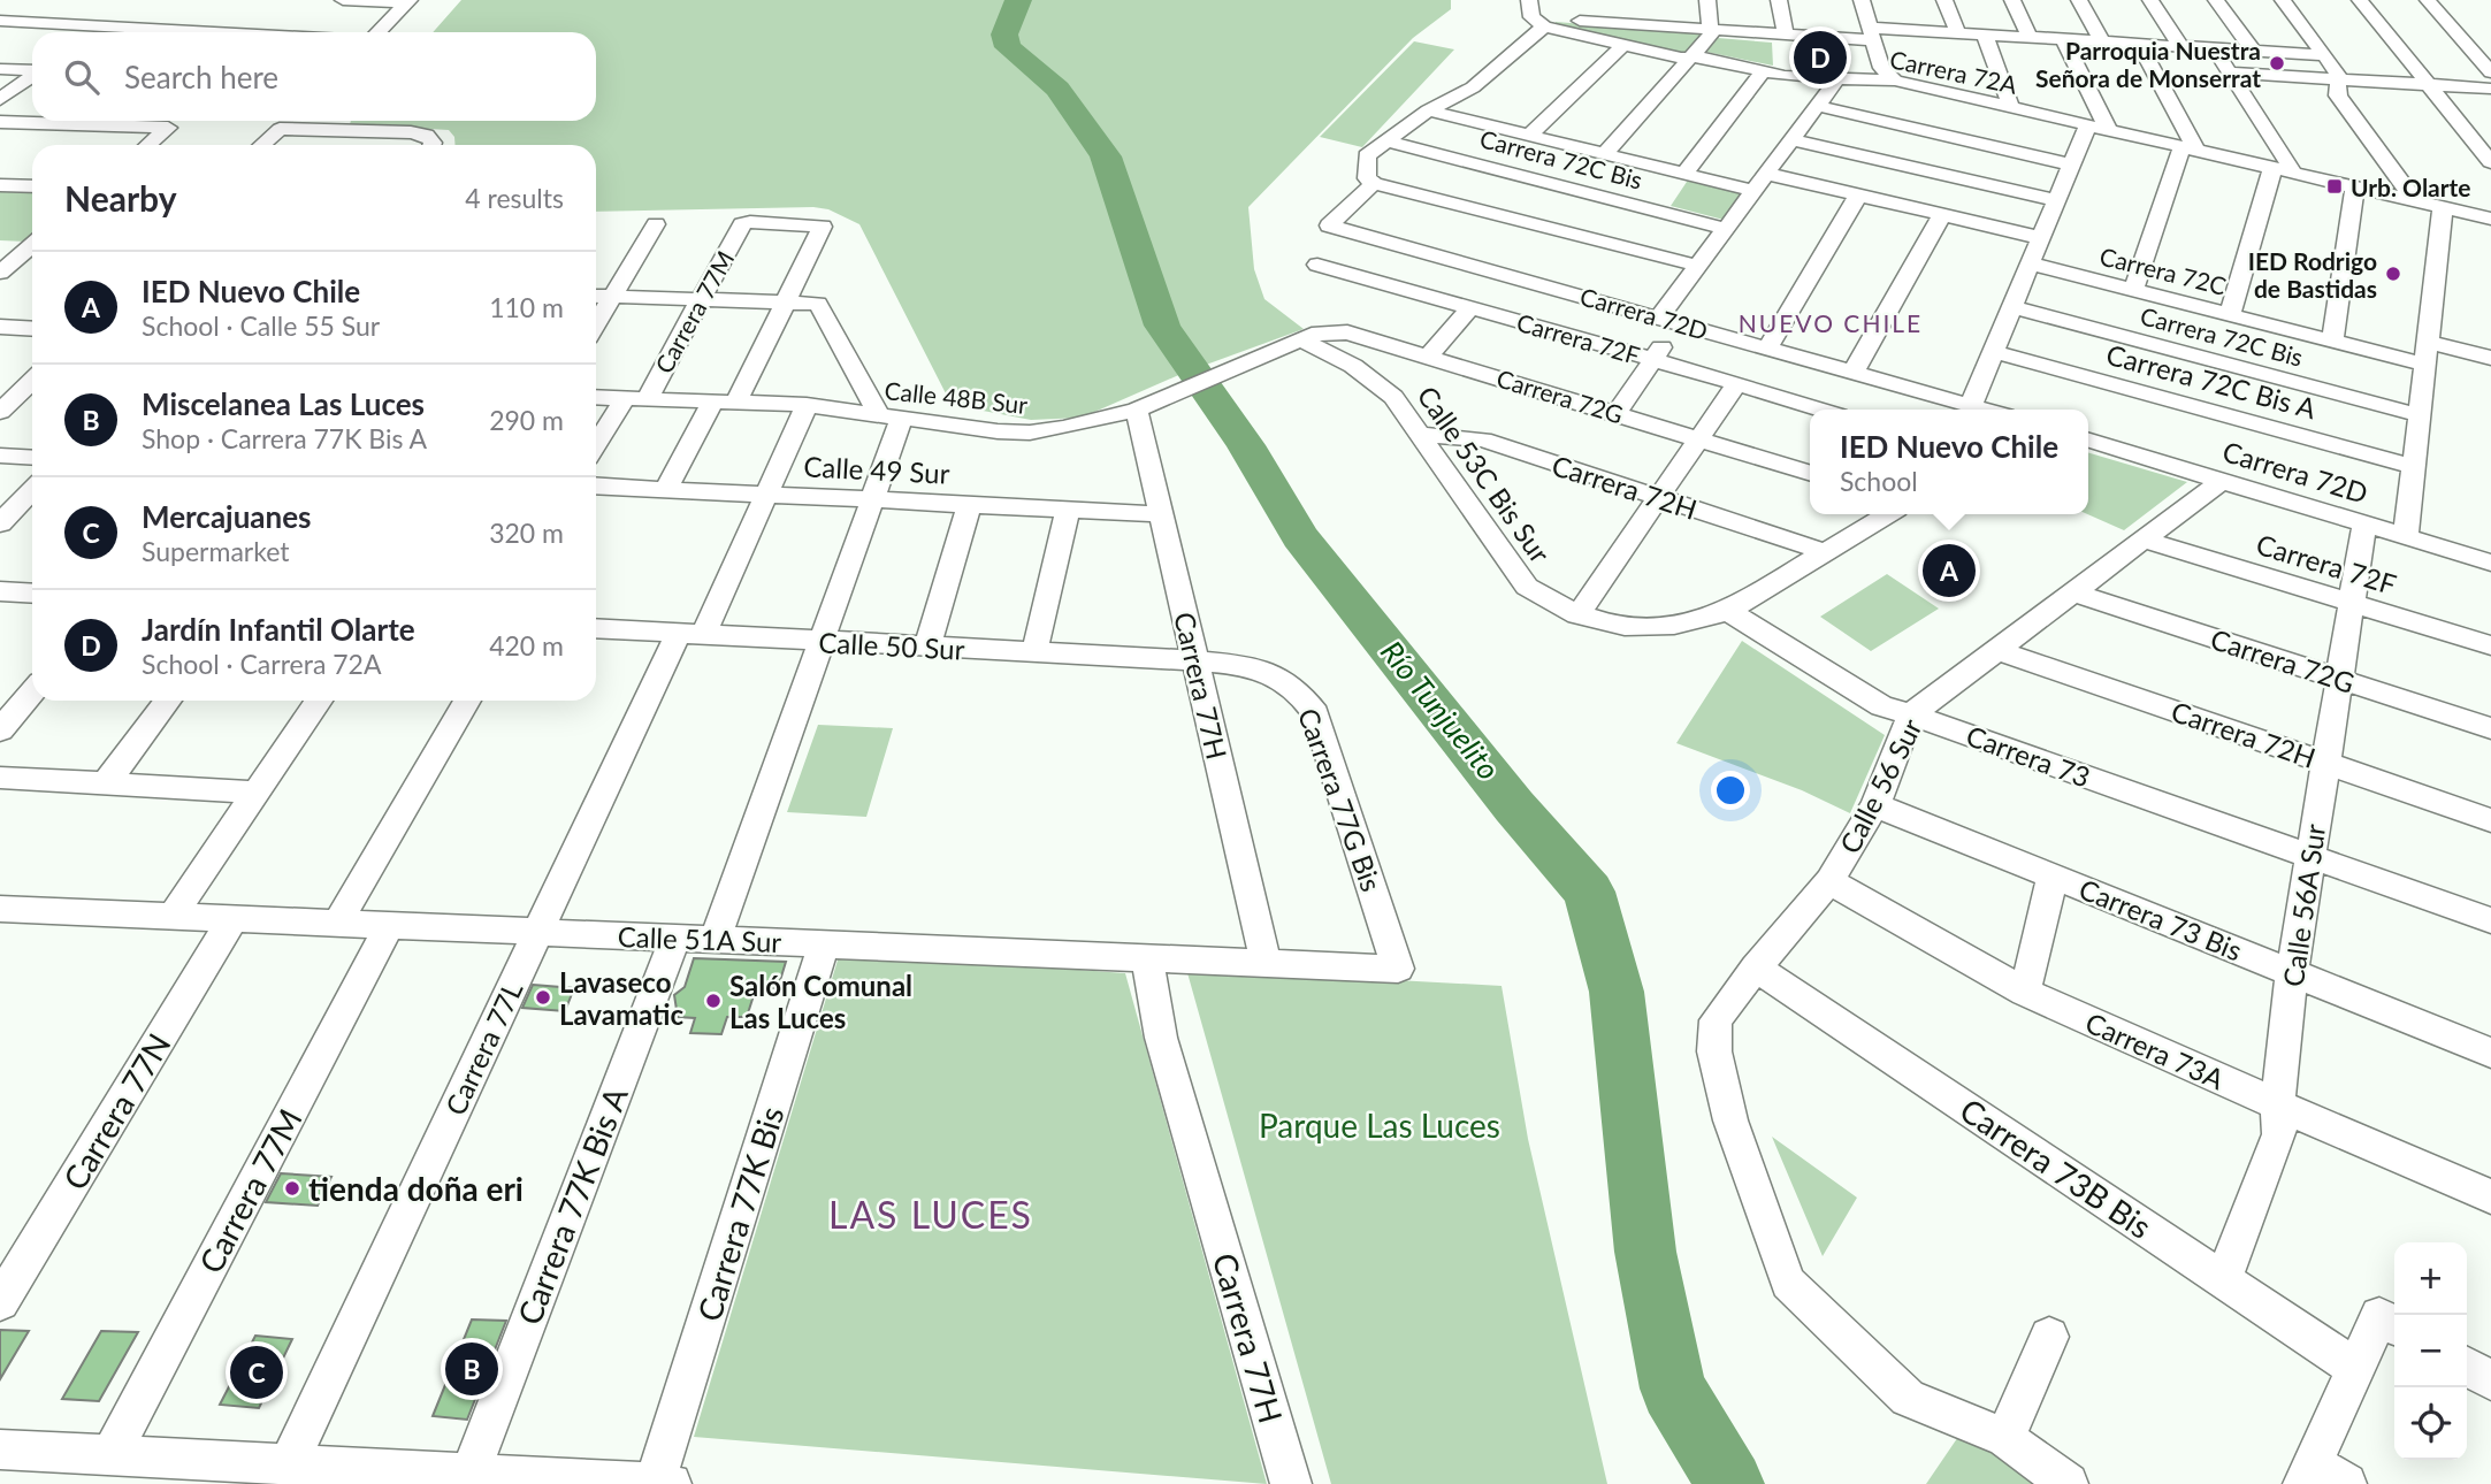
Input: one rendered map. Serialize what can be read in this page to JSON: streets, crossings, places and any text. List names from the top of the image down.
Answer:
{
  "streets": {
    "street": [
      "Carrera 72A",
      "Carrera 72C Bis",
      "Carrera 72C",
      "Carrera 77M",
      "Carrera 72D",
      "Carrera 72F",
      "Carrera 72C Bis A",
      "Carrera 72G",
      "Calle 48B Sur",
      "Calle 49 Sur",
      "Calle 53C Bis Sur",
      "Carrera 72H",
      "Calle 50 Sur",
      "Carrera 77H",
      "Carrera 73",
      "Calle 56 Sur",
      "Carrera 77G Bis",
      "Calle 56A Sur",
      "Carrera 73 Bis",
      "Calle 51A Sur",
      "Carrera 77L",
      "Carrera 73A",
      "Carrera 77N",
      "Carrera 73B Bis",
      "Carrera 77K Bis A",
      "Carrera 77K Bis"
    ]
  },
  "crossings": [
    ["Carrera 77M", "Calle 48B Sur"],
    ["Carrera 77M", "Calle 51A Sur"],
    ["Carrera 72D", "Calle 56 Sur"],
    ["Carrera 72D", "Calle 56A Sur"],
    ["Carrera 72F", "Calle 56 Sur"],
    ["Carrera 72F", "Calle 56A Sur"],
    ["Carrera 72G", "Calle 48B Sur"],
    ["Carrera 72G", "Calle 53C Bis Sur"],
    ["Carrera 72G", "Calle 56 Sur"],
    ["Carrera 72G", "Calle 56A Sur"],
    ["Calle 48B Sur", "Calle 53C Bis Sur"],
    ["Calle 48B Sur", "Carrera 77H"],
    ["Calle 48B Sur", "Carrera 77L"],
    ["Calle 49 Sur", "Carrera 77H"],
    ["Calle 49 Sur", "Carrera 77L"],
    ["Calle 53C Bis Sur", "Carrera 72H"],
    ["Carrera 72H", "Calle 56 Sur"],
    ["Carrera 72H", "Calle 56A Sur"],
    ["Calle 50 Sur", "Carrera 77H"],
    ["Calle 50 Sur", "Carrera 77G Bis"],
    ["Calle 50 Sur", "Carrera 77L"],
    ["Carrera 77H", "Carrera 77G Bis"],
    ["Carrera 77H", "Calle 51A Sur"],
    ["Carrera 73", "Calle 56 Sur"],
    ["Carrera 73", "Calle 56A Sur"],
    ["Calle 56 Sur", "Carrera 73 Bis"],
    ["Calle 56 Sur", "Carrera 73A"],
    ["Calle 56 Sur", "Carrera 73B Bis"],
    ["Carrera 77G Bis", "Calle 51A Sur"],
    ["Calle 56A Sur", "Carrera 73 Bis"],
    ["Calle 56A Sur", "Carrera 73A"],
    ["Calle 56A Sur", "Carrera 73B Bis"],
    ["Calle 51A Sur", "Carrera 77L"],
    ["Calle 51A Sur", "Carrera 77N"],
    ["Calle 51A Sur", "Carrera 77K Bis A"],
    ["Calle 51A Sur", "Carrera 77K Bis"]
  ],
  "districts": ["NUEVO CHILE", "LAS LUCES"],
  "water": ["Río Tunjuelito"],
  "parks": ["Parque Las Luces"],
  "places": {
    "other": [
      "Parroquia Nuestra Señora de Monserrat",
      "IED Rodrigo de Bastidas",
      "Lavaseco Lavamatic",
      "Salón Comunal Las Luces",
      "tienda doña eri"
    ],
    "transit": ["Urb. Olarte"]
  },
  "page": {
    "pins": [
      "D",
      "A",
      "B",
      "C"
    ],
    "search": "Search here",
    "heading": ["Nearby", "4 results"],
    "list": [
      {
        "mark": "A",
        "name": "IED Nuevo Chile",
        "note": "School · Calle 55 Sur",
        "value": "110 m"
      },
      {
        "mark": "B",
        "name": "Miscelanea Las Luces",
        "note": "Shop · Carrera 77K Bis A",
        "value": "290 m"
      },
      {
        "mark": "C",
        "name": "Mercajuanes",
        "note": "Supermarket",
        "value": "320 m"
      },
      {
        "mark": "D",
        "name": "Jardín Infantil Olarte",
        "note": "School · Carrera 72A",
        "value": "420 m"
      }
    ],
    "popup": ["IED Nuevo Chile", "School"],
    "map_buttons": ["+", "−"]
  }
}
